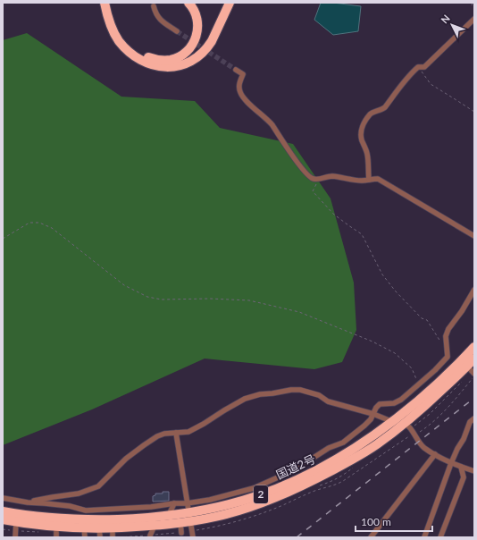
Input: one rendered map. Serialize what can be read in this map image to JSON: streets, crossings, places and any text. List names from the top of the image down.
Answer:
{
  "streets": {
    "highway": ["国道2号", "2"]
  },
  "scale_bar": "100 m",
  "north": "top left"
}
